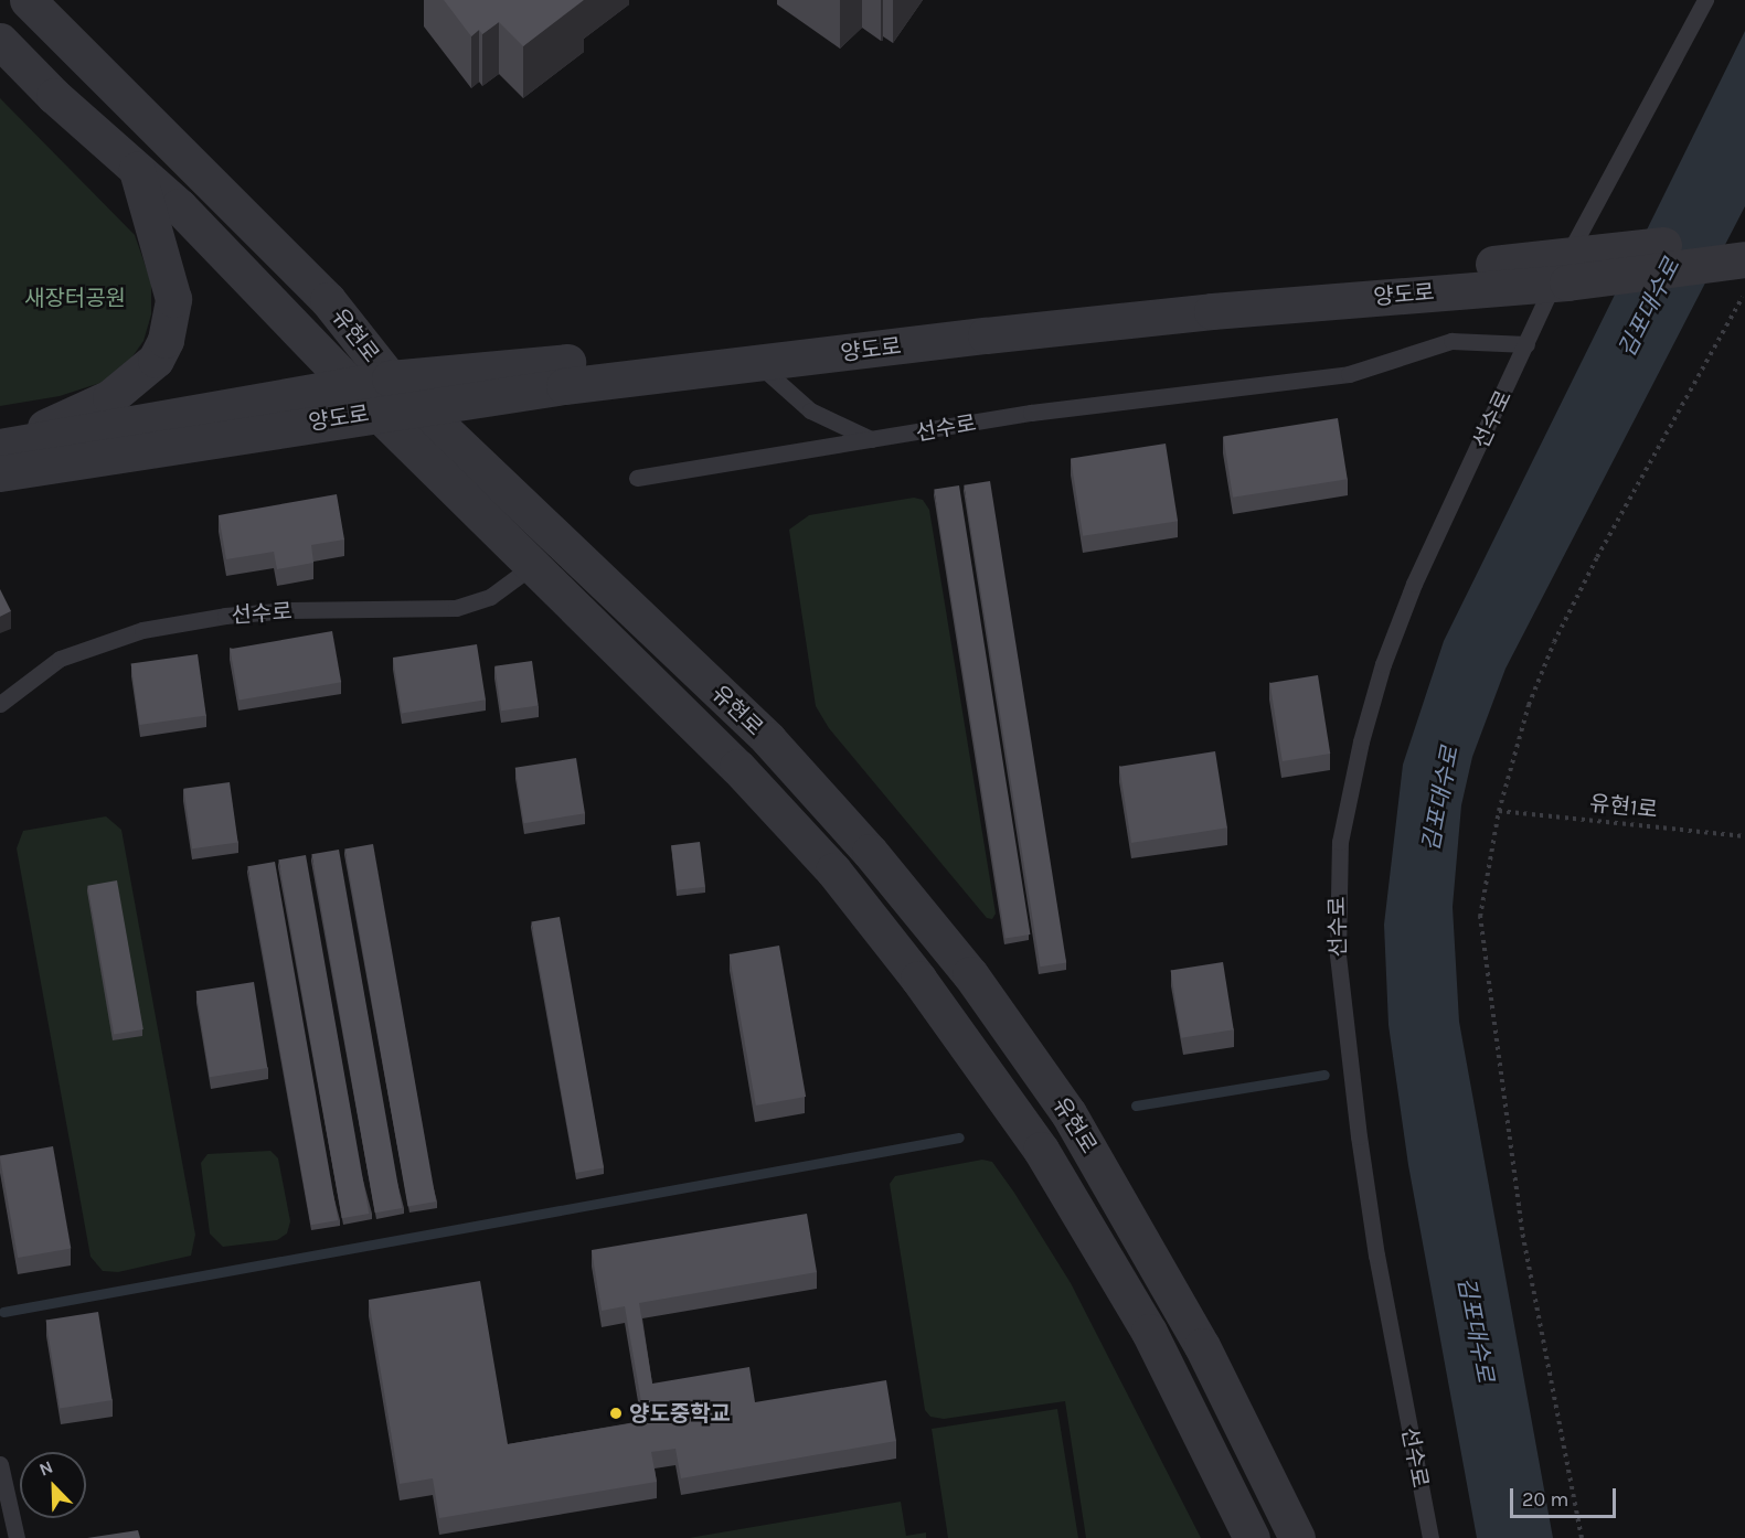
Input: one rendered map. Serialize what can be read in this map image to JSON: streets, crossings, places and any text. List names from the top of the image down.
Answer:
{
  "streets": {
    "street": ["양도로", "유현로"],
    "lane": ["선수로"],
    "path": ["유현1로"]
  },
  "crossings": [
    ["양도로", "유현로"],
    ["양도로", "선수로"],
    ["유현로", "선수로"]
  ],
  "water": ["김포대수로"],
  "parks": ["새장터공원"],
  "places": ["양도중학교"],
  "scale_bar": "20 m",
  "north": "top left"
}
